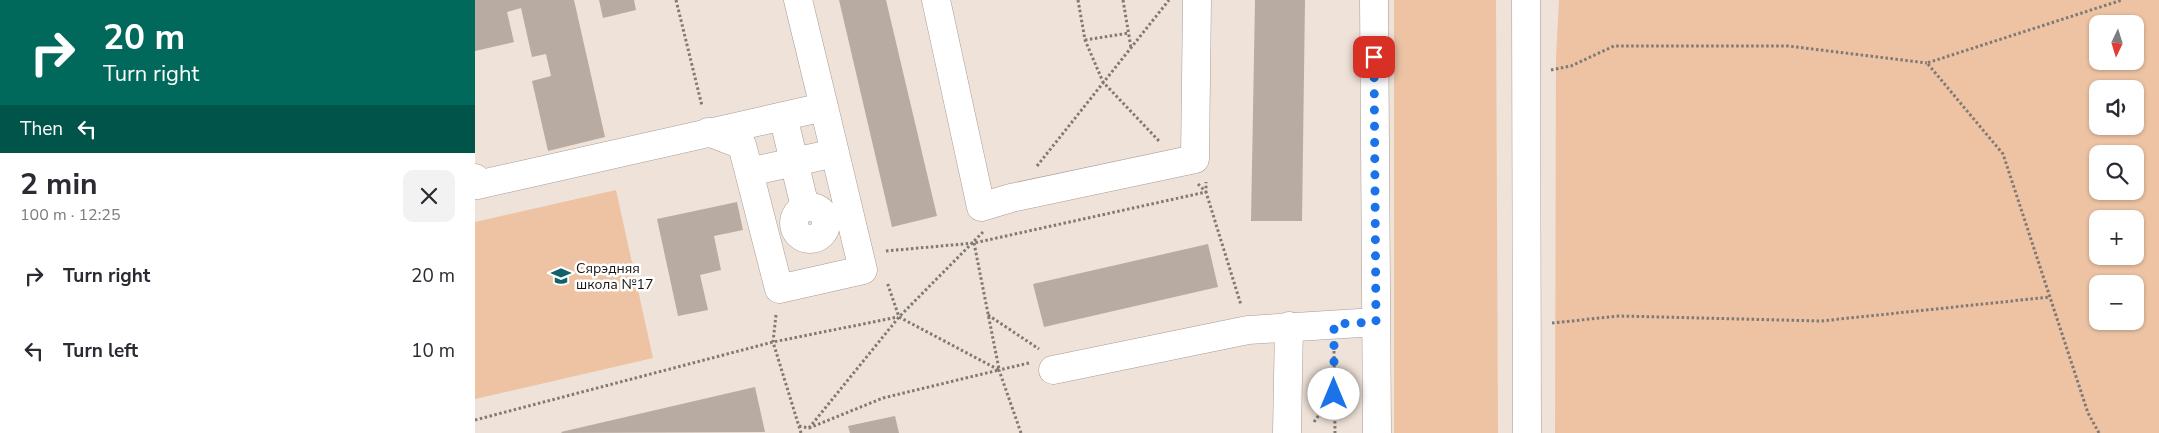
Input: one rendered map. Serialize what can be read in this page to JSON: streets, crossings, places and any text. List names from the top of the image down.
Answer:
{
  "places": {
    "school or university": ["Сярэдняя школа №17"]
  },
  "north": "bottom",
  "page": {
    "turn": ["20 m", "Turn right"],
    "map_buttons": ["+", "−"],
    "then": "Then",
    "heading": ["2 min", "100 m · 12:25"],
    "list": [
      {
        "name": "Turn right",
        "value": "20 m"
      },
      {
        "name": "Turn left",
        "value": "10 m"
      }
    ]
  }
}
